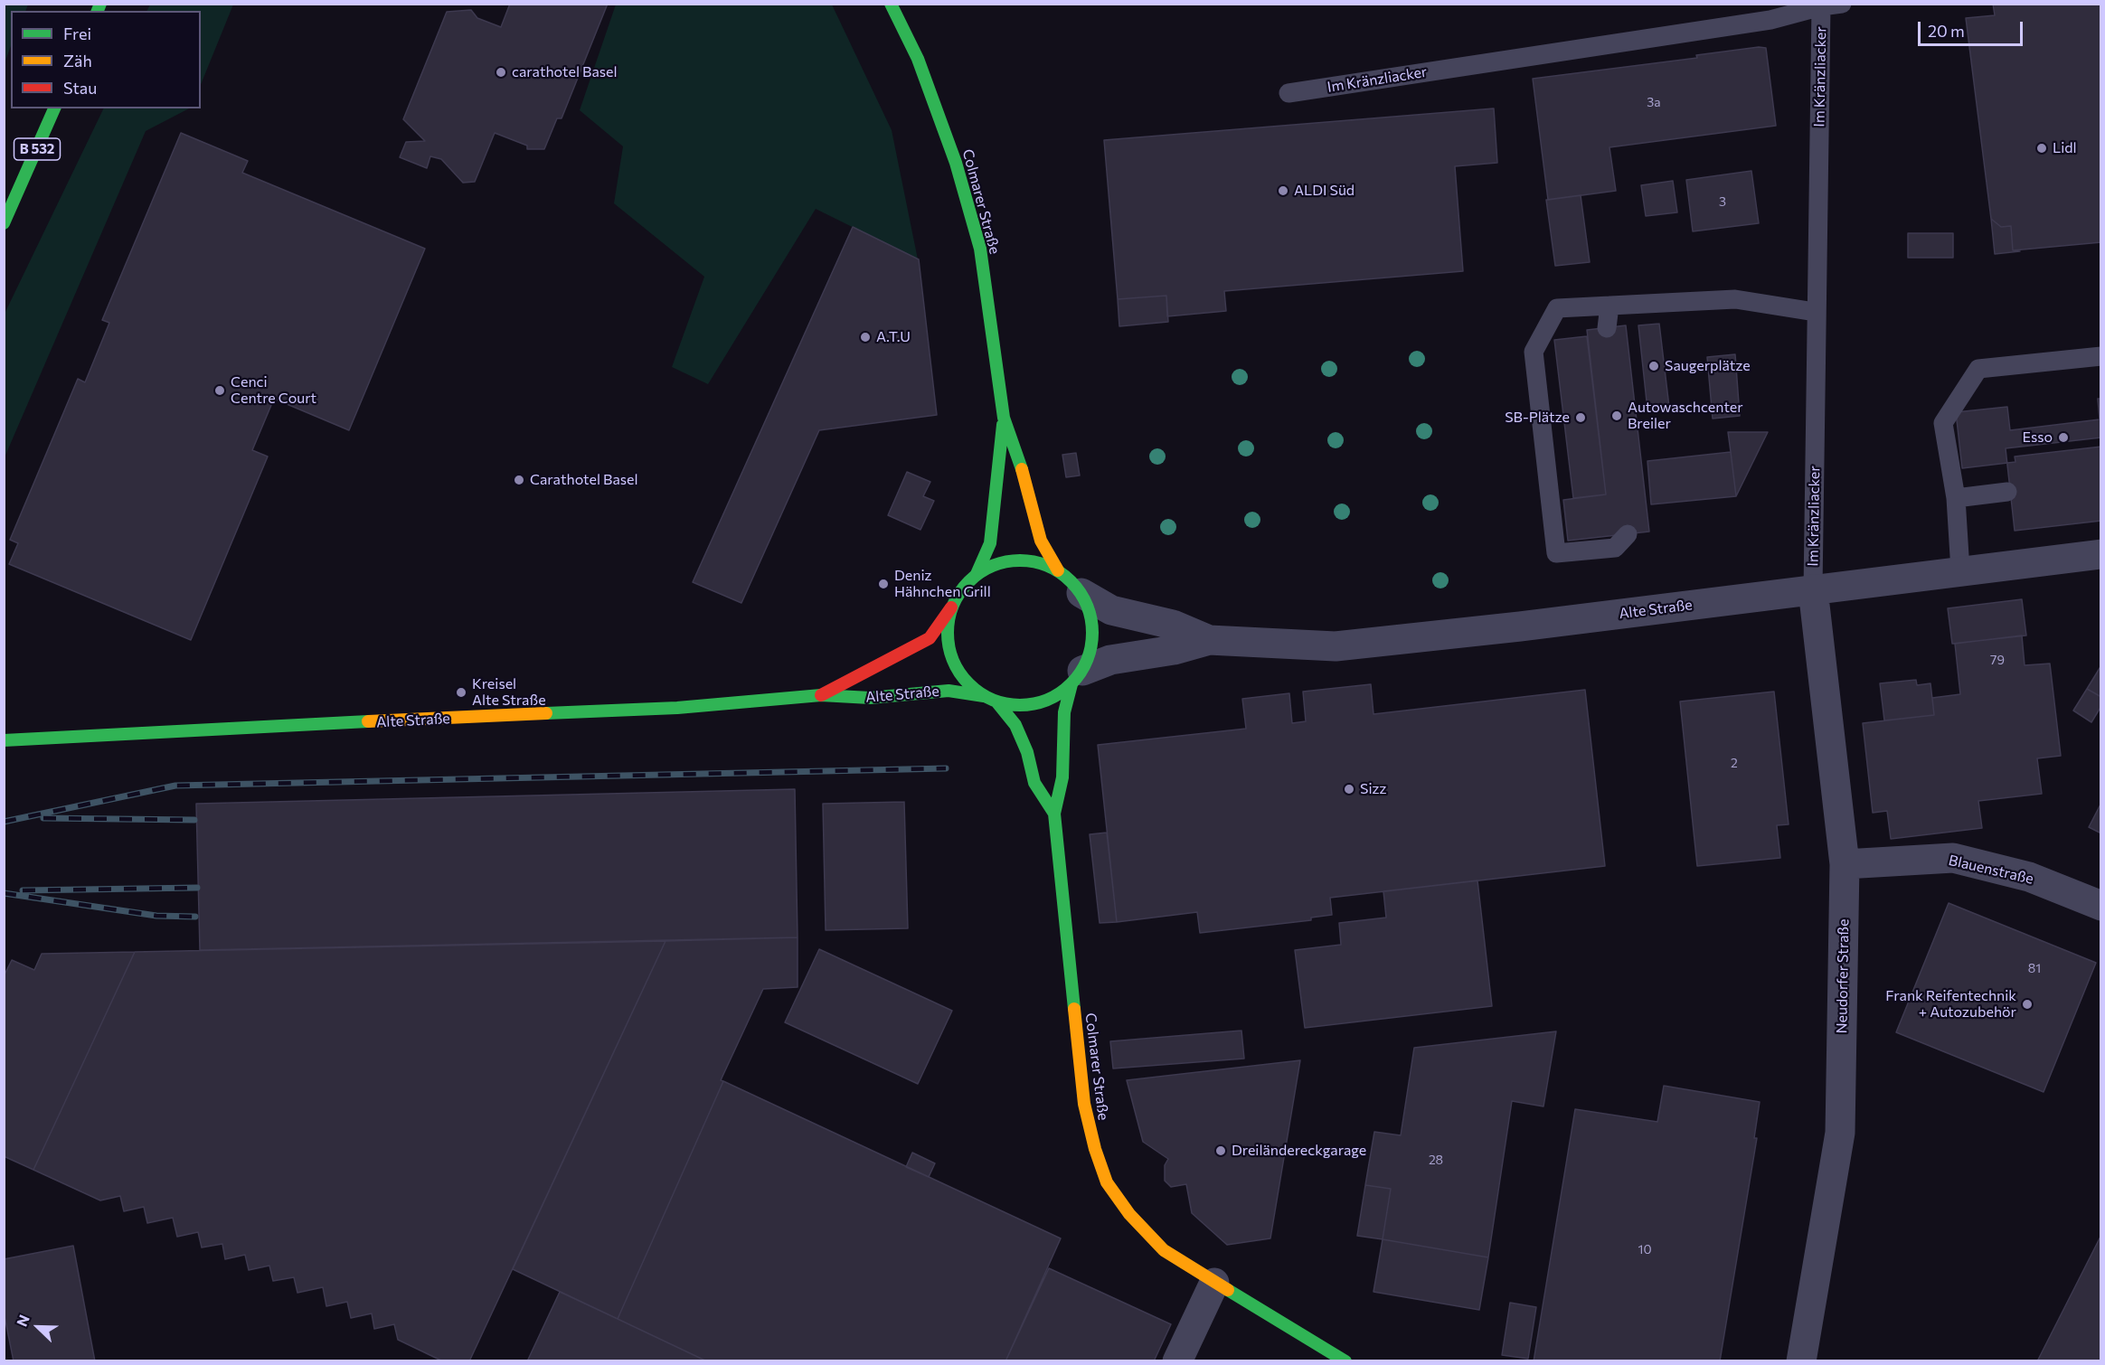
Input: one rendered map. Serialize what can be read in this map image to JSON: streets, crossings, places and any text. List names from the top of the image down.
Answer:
{
  "streets": {
    "main road": ["B 532", "Colmarer Straße", "Alte Straße"],
    "street": ["Blauenstraße", "Neudorfer Straße"],
    "lane": ["Im Kränzliacker"]
  },
  "crossings": [
    ["Im Kränzliacker", "Alte Straße"],
    ["Im Kränzliacker", "Neudorfer Straße"],
    ["Colmarer Straße", "Alte Straße"],
    ["Alte Straße", "Neudorfer Straße"],
    ["Blauenstraße", "Neudorfer Straße"]
  ],
  "places": [
    "carathotel Basel",
    "Lidl",
    "ALDI Süd",
    "A.T.U",
    "Saugerplätze",
    "Cenci Centre Court",
    "Autowaschcenter Breiler",
    "SB-Plätze",
    "Esso",
    "Carathotel Basel",
    "Deniz Hähnchen Grill",
    "Kreisel Alte Straße",
    "Sizz",
    "Frank Reifentechnik + Autozubehör",
    "Dreiländereckgarage"
  ],
  "house_numbers": [
    "3a",
    "3",
    "79",
    "2",
    "81",
    "28",
    "10"
  ],
  "legend": ["Frei", "Zäh", "Stau"],
  "scale_bar": "20 m",
  "north": "top left"
}
